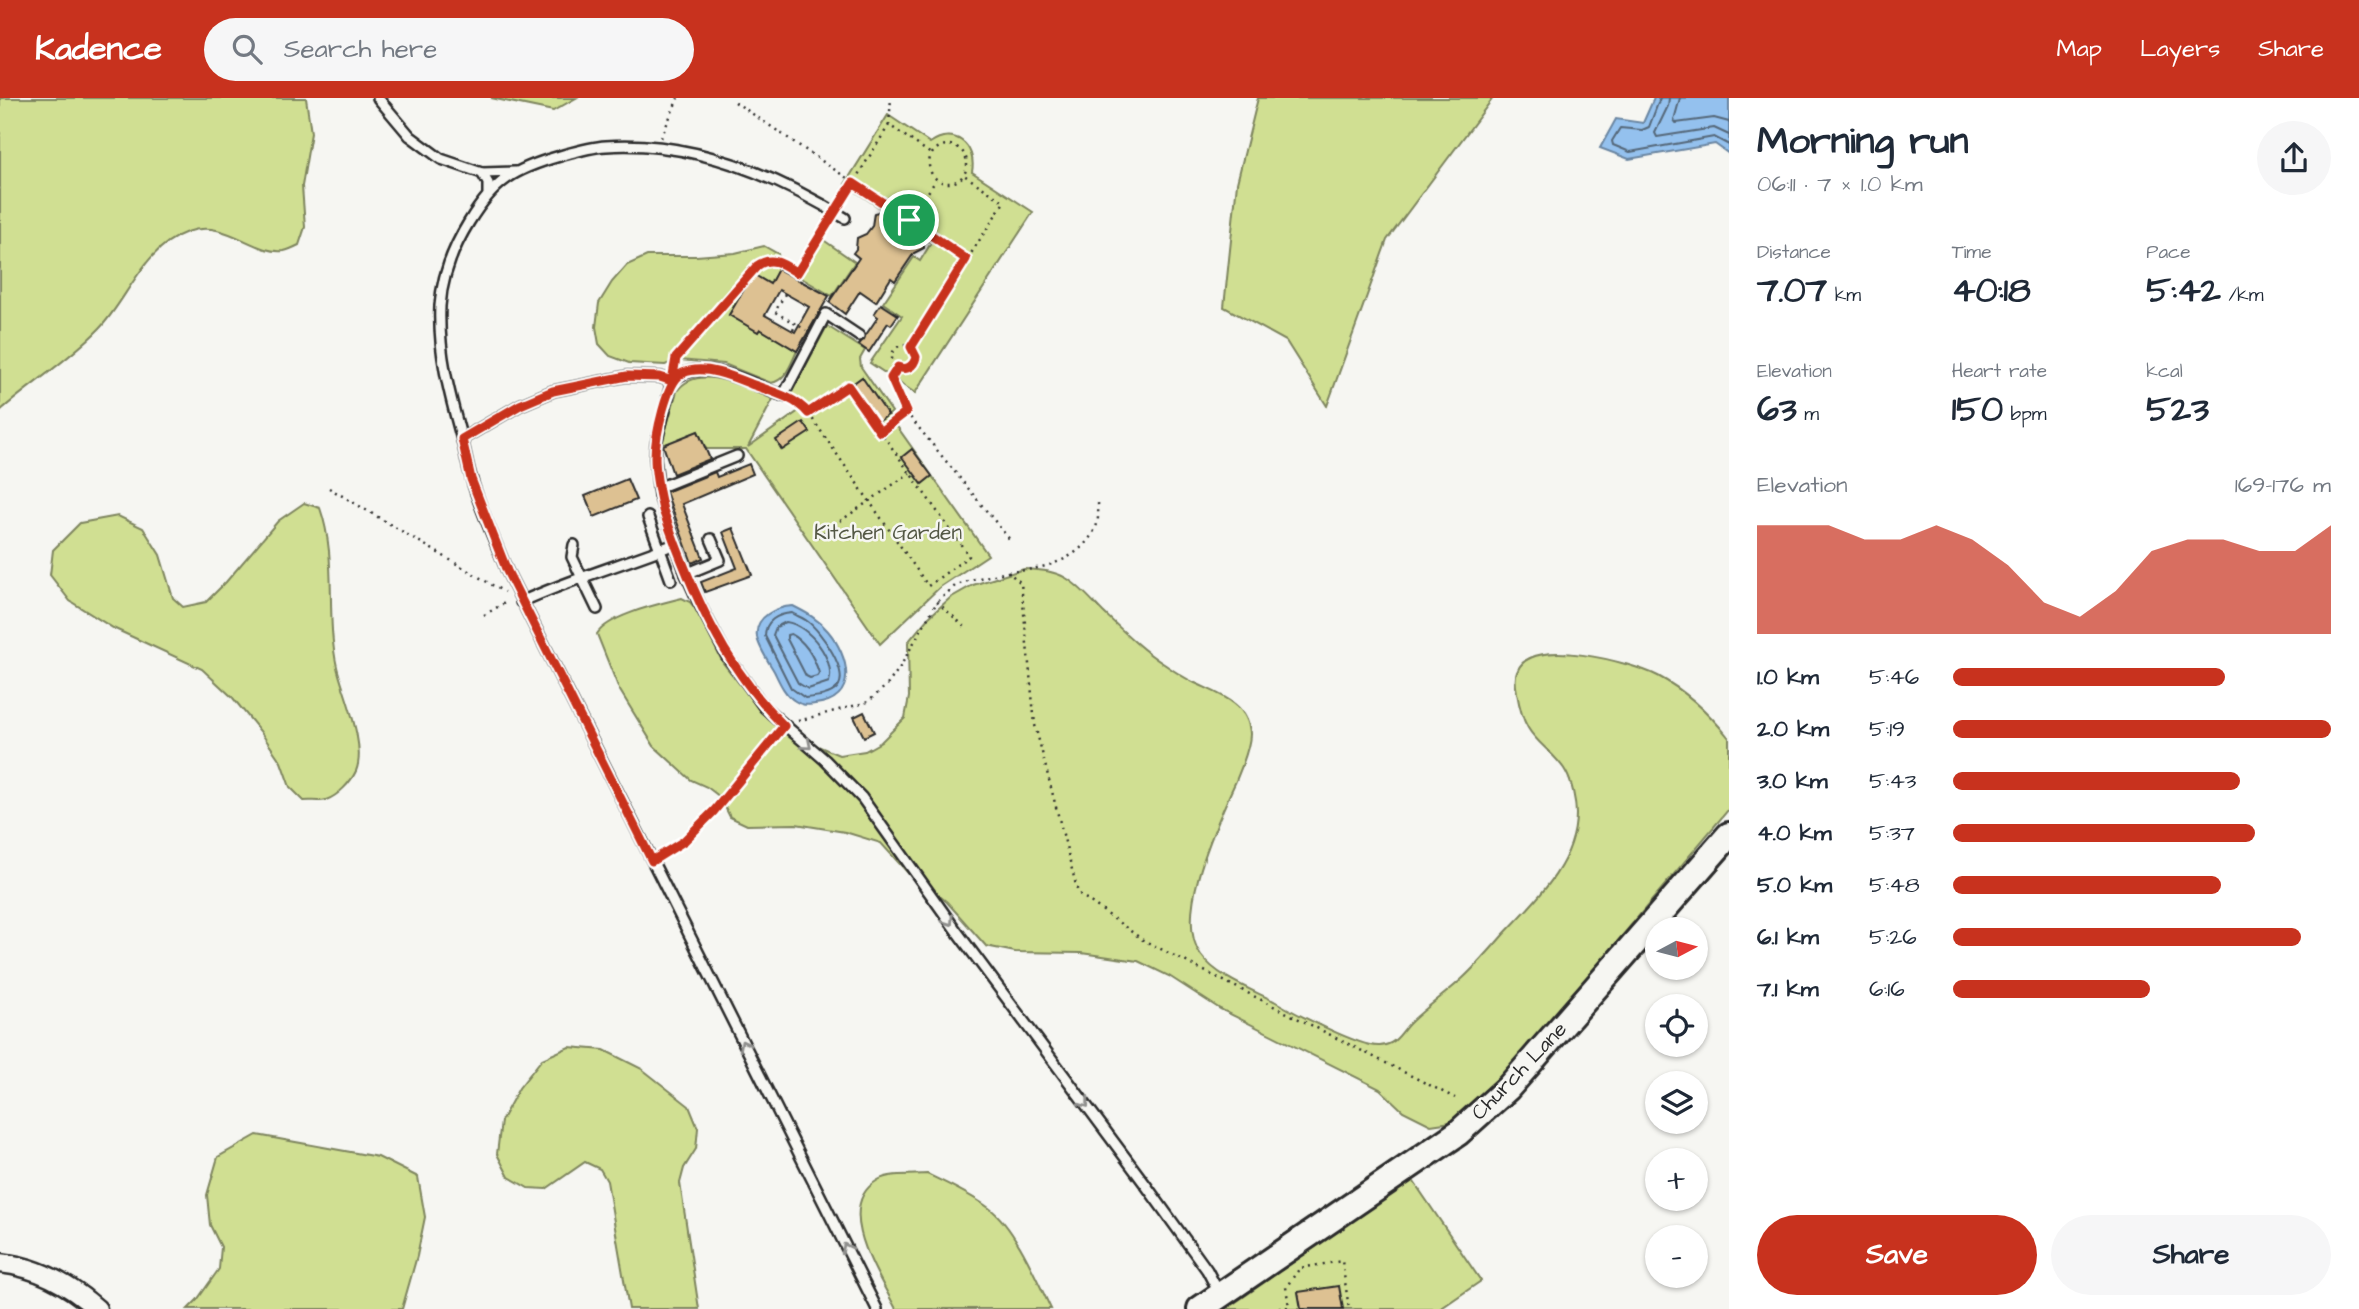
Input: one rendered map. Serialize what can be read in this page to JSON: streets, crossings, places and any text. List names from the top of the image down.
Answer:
{
  "streets": {
    "street": ["Church Lane"]
  },
  "parks": ["Kitchen Garden"],
  "north": "right",
  "page": {
    "header": "Kadence",
    "search": "Search here",
    "nav": ["Map", "Layers", "Share"],
    "heading": ["Morning run", "06:11 · 7 × 1.0 km"],
    "stats": [
      ["Distance", "7.07 km"],
      ["Time", "40:18"],
      ["Pace", "5:42 /km"],
      ["Elevation", "63 m"],
      ["Heart rate", "150 bpm"],
      ["kcal", "523"]
    ],
    "chart": ["Elevation", "169–176 m"],
    "list": [
      {
        "name": "1.0 km",
        "note": "5:46"
      },
      {
        "name": "2.0 km",
        "note": "5:19"
      },
      {
        "name": "3.0 km",
        "note": "5:43"
      },
      {
        "name": "4.0 km",
        "note": "5:37"
      },
      {
        "name": "5.0 km",
        "note": "5:48"
      },
      {
        "name": "6.1 km",
        "note": "5:26"
      },
      {
        "name": "7.1 km",
        "note": "6:16"
      }
    ],
    "map_buttons": ["+", "−"],
    "buttons": ["Save", "Share"]
  }
}
